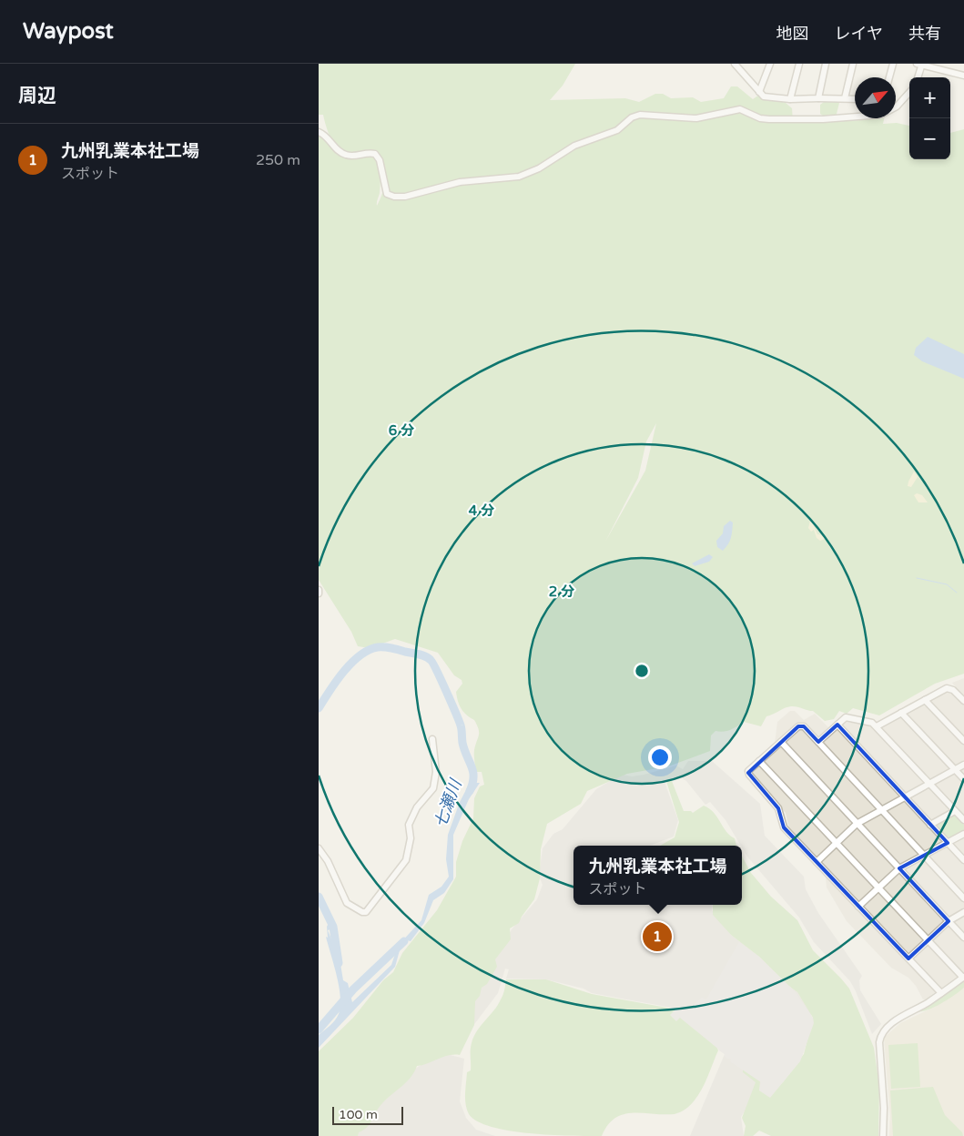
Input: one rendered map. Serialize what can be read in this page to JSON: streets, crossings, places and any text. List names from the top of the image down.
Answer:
{
  "water": ["七瀬川"],
  "scale_bar": "100 m",
  "north": "top right",
  "page": {
    "header": "Waypost",
    "nav": ["地図", "レイヤ", "共有"],
    "heading": "周辺",
    "map_buttons": ["+", "−"],
    "list": [
      {
        "mark": "1",
        "name": "九州乳業本社工場",
        "note": "スポット",
        "value": "250 m"
      }
    ],
    "popup": ["九州乳業本社工場", "スポット"],
    "pins": "1",
    "scale": "100 m"
  },
  "rings": ["6 分", "4 分", "2 分"]
}
